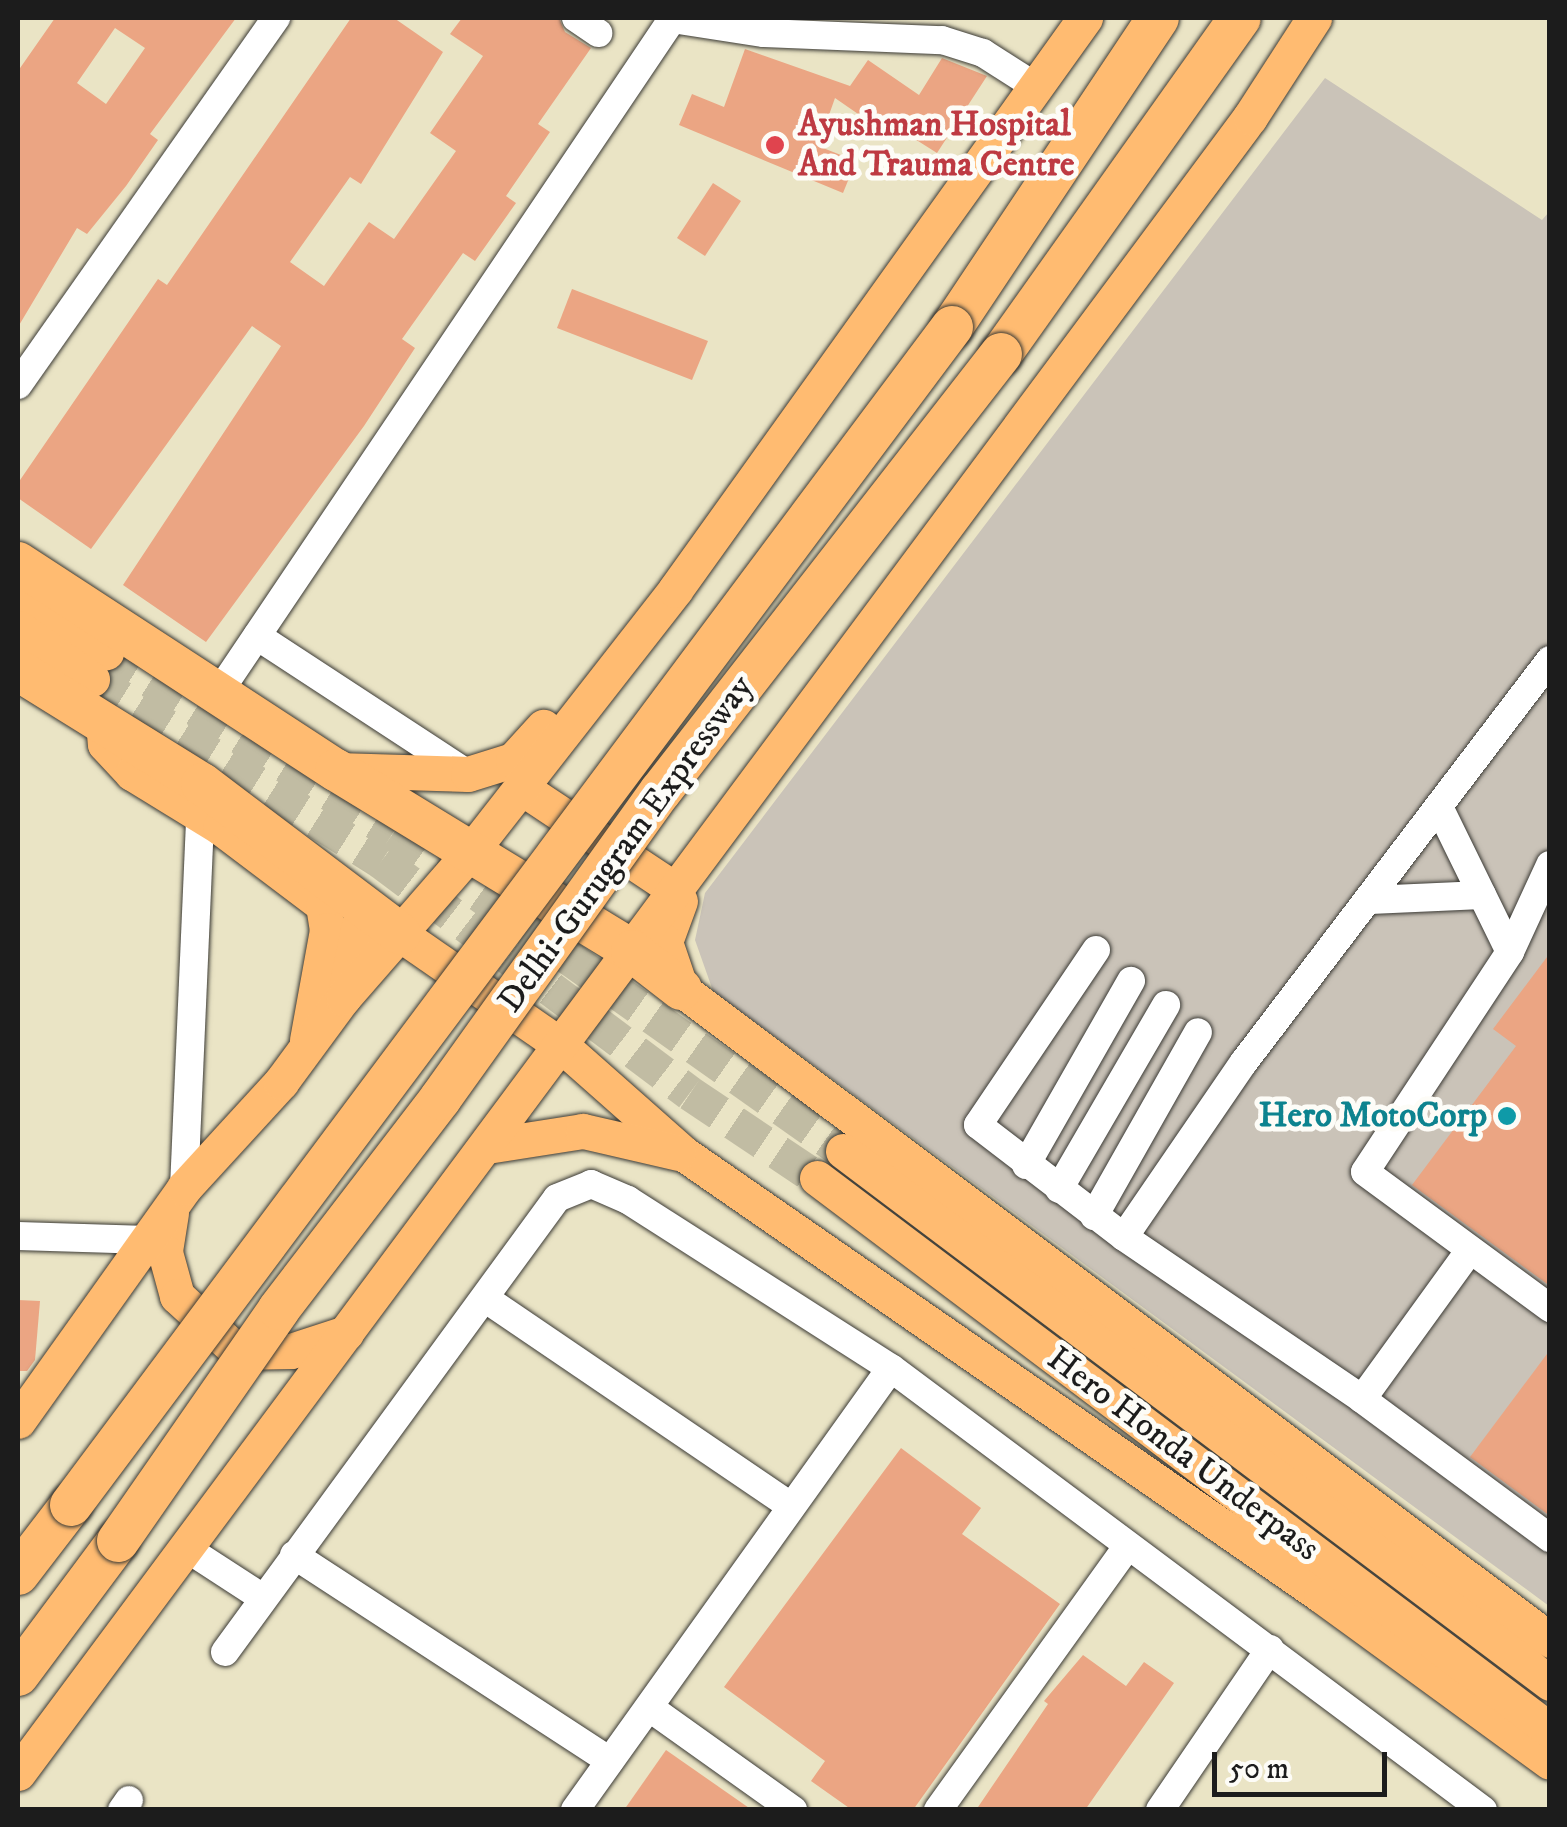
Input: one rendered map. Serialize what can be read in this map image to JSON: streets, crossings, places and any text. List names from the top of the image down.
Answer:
{
  "streets": {
    "highway": ["Delhi-Gurugram Expressway"],
    "main road": ["Hero Honda Underpass"]
  },
  "places": ["Ayushman Hospital And Trauma Centre", "Hero MotoCorp"],
  "scale_bar": "50 m"
}
